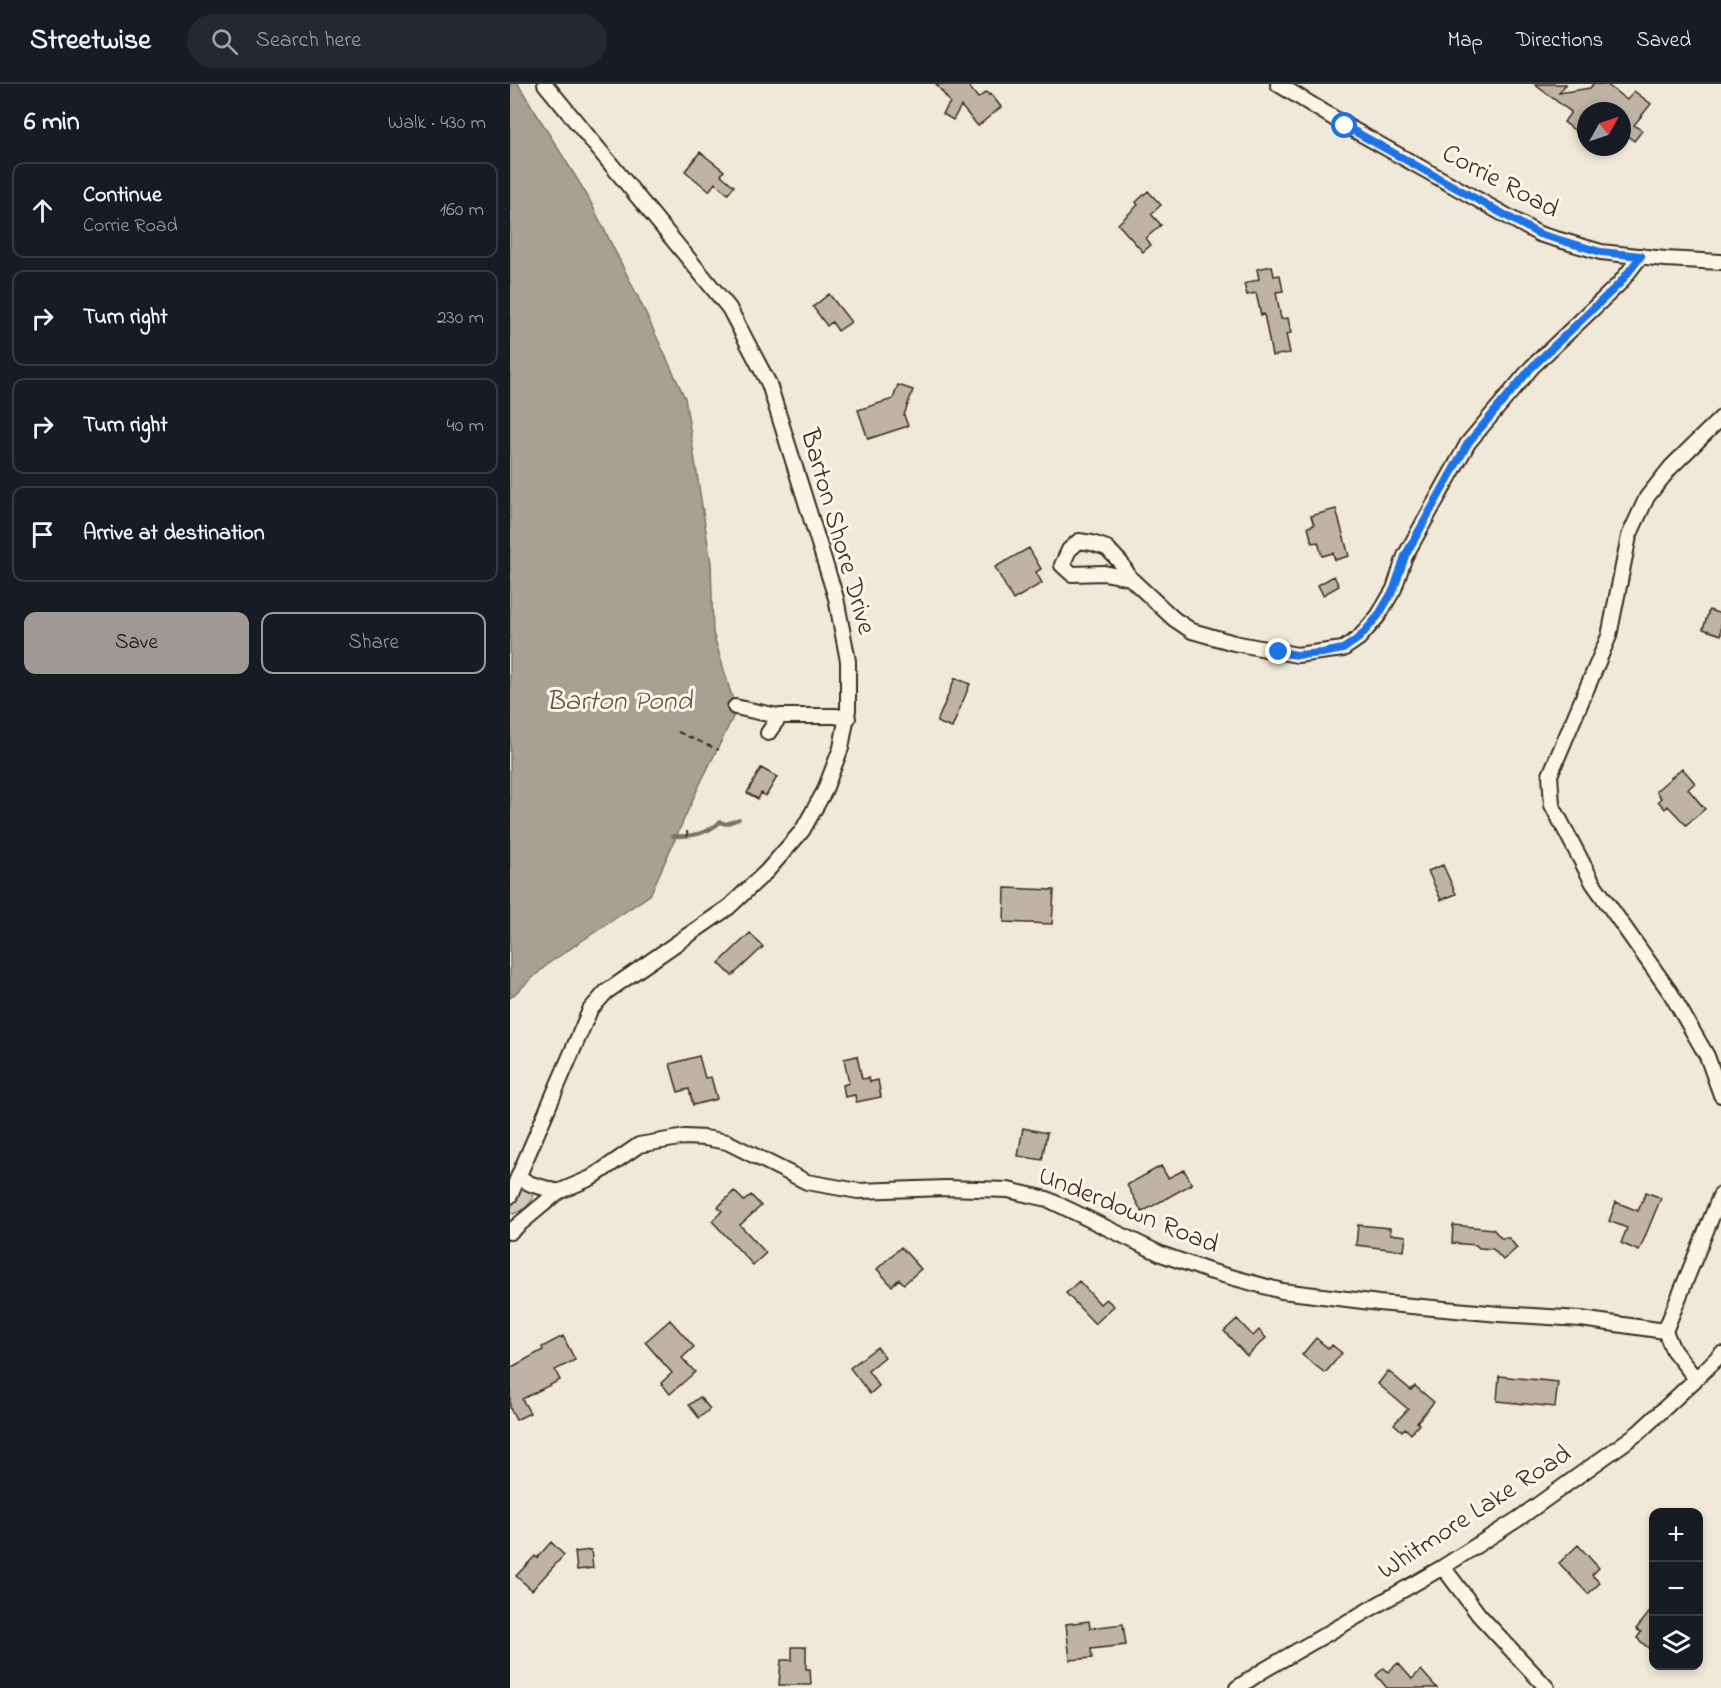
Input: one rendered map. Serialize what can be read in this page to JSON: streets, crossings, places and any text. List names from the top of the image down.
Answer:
{
  "streets": {
    "street": [
      "Corrie Road",
      "Barton Shore Drive",
      "Underdown Road",
      "Whitmore Lake Road"
    ]
  },
  "water": ["Barton Pond"],
  "north": "top right",
  "page": {
    "header": "Streetwise",
    "search": "Search here",
    "nav": ["Map", "Directions", "Saved"],
    "heading": ["6 min", "Walk · 430 m"],
    "list": [
      ["Continue", "Corrie Road", "160 m"],
      ["Turn right", "230 m"],
      ["Turn right", "40 m"],
      "Arrive at destination"
    ],
    "buttons": ["Save", "Share"],
    "map_buttons": ["+", "−"]
  }
}
